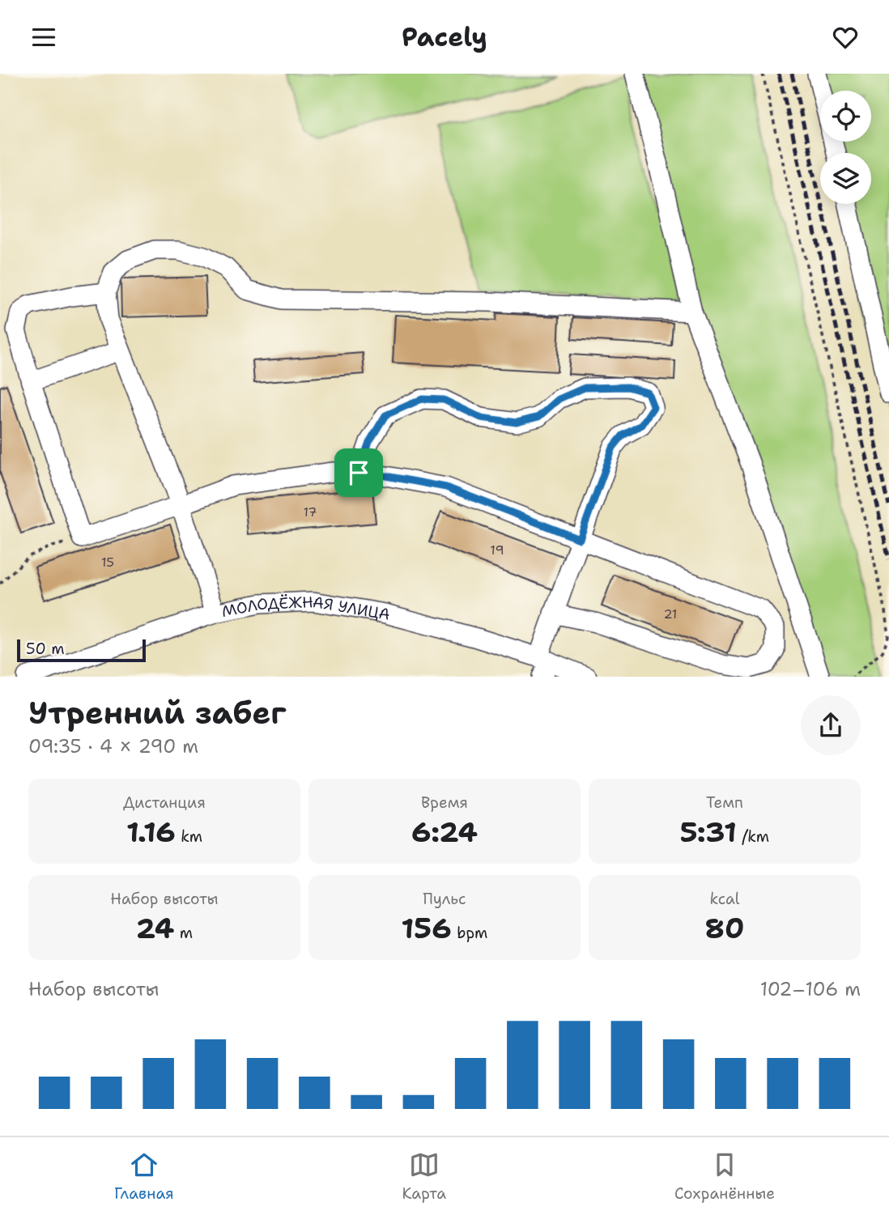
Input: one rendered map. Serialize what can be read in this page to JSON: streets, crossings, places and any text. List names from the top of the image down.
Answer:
{
  "streets": {
    "street": ["МОЛОДЁЖНАЯ УЛИЦА"]
  },
  "house_numbers": [
    "17",
    "19",
    "15",
    "21"
  ],
  "scale_bar": "50 m",
  "page": {
    "header": "Pacely",
    "scale": "50 m",
    "heading": ["Утренний забег", "09:35 · 4 × 290 m"],
    "stats": [
      ["Дистанция", "1.16 km"],
      ["Время", "6:24"],
      ["Темп", "5:31 /km"],
      ["Набор высоты", "24 m"],
      ["Пульс", "156 bpm"],
      ["kcal", "80"]
    ],
    "chart": ["Набор высоты", "102–106 m"],
    "tabs": ["Главная", "Карта", "Сохранённые"]
  }
}
